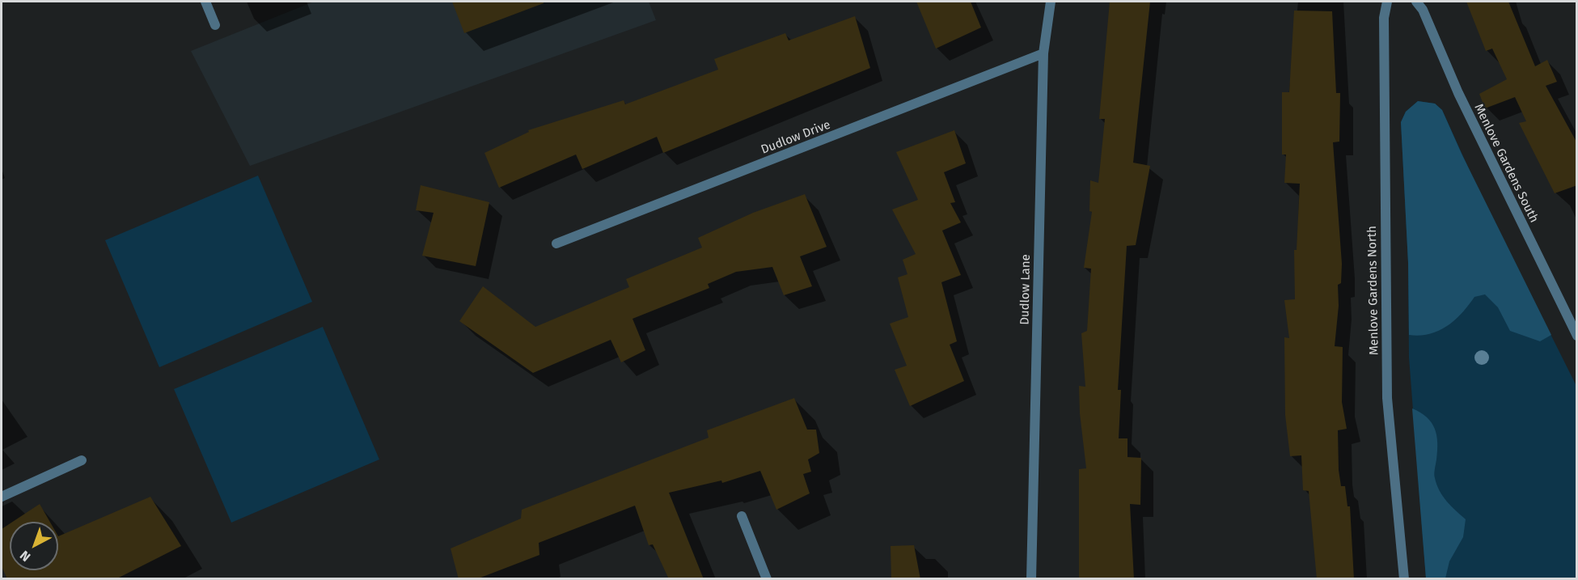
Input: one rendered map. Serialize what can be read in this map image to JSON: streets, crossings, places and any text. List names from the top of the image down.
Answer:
{
  "streets": {
    "street": [
      "Dudlow Drive",
      "Menlove Gardens South",
      "Dudlow Lane",
      "Menlove Gardens North"
    ]
  },
  "crossings": [
    ["Dudlow Drive", "Dudlow Lane"]
  ],
  "north": "bottom left"
}
